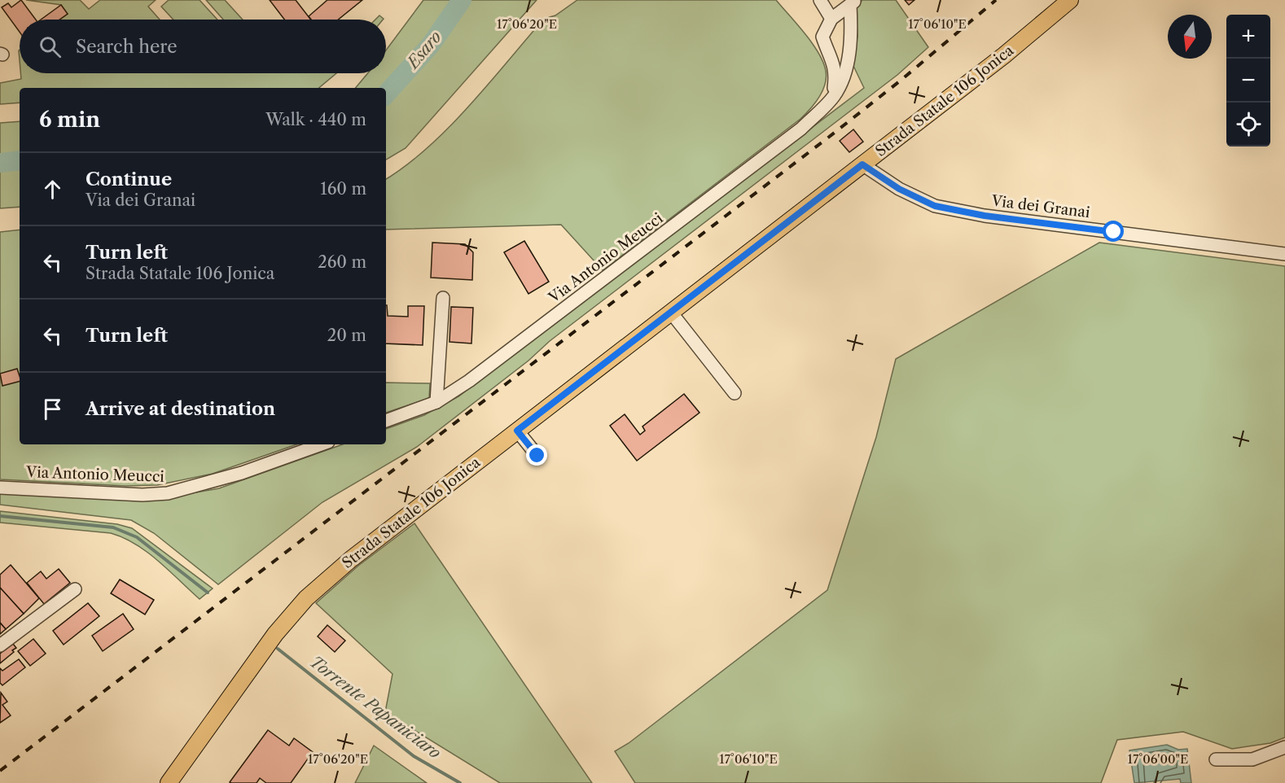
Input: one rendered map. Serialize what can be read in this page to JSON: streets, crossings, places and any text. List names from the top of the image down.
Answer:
{
  "streets": {
    "main road": ["Strada Statale 106 Jonica"],
    "street": ["Via dei Granai", "Via Antonio Meucci"]
  },
  "crossings": [
    ["Strada Statale 106 Jonica", "Via dei Granai"]
  ],
  "water": ["Esaro", "Torrente Papaniciaro"],
  "north": "bottom",
  "page": {
    "map_buttons": ["+", "−"],
    "search": "Search here",
    "heading": ["6 min", "Walk · 440 m"],
    "list": [
      ["Continue", "Via dei Granai", "160 m"],
      ["Turn left", "Strada Statale 106 Jonica", "260 m"],
      ["Turn left", "20 m"],
      "Arrive at destination"
    ]
  },
  "coordinates": ["17°06'20\"E", "17°06'10\"E", "17°06'00\"E"]
}
